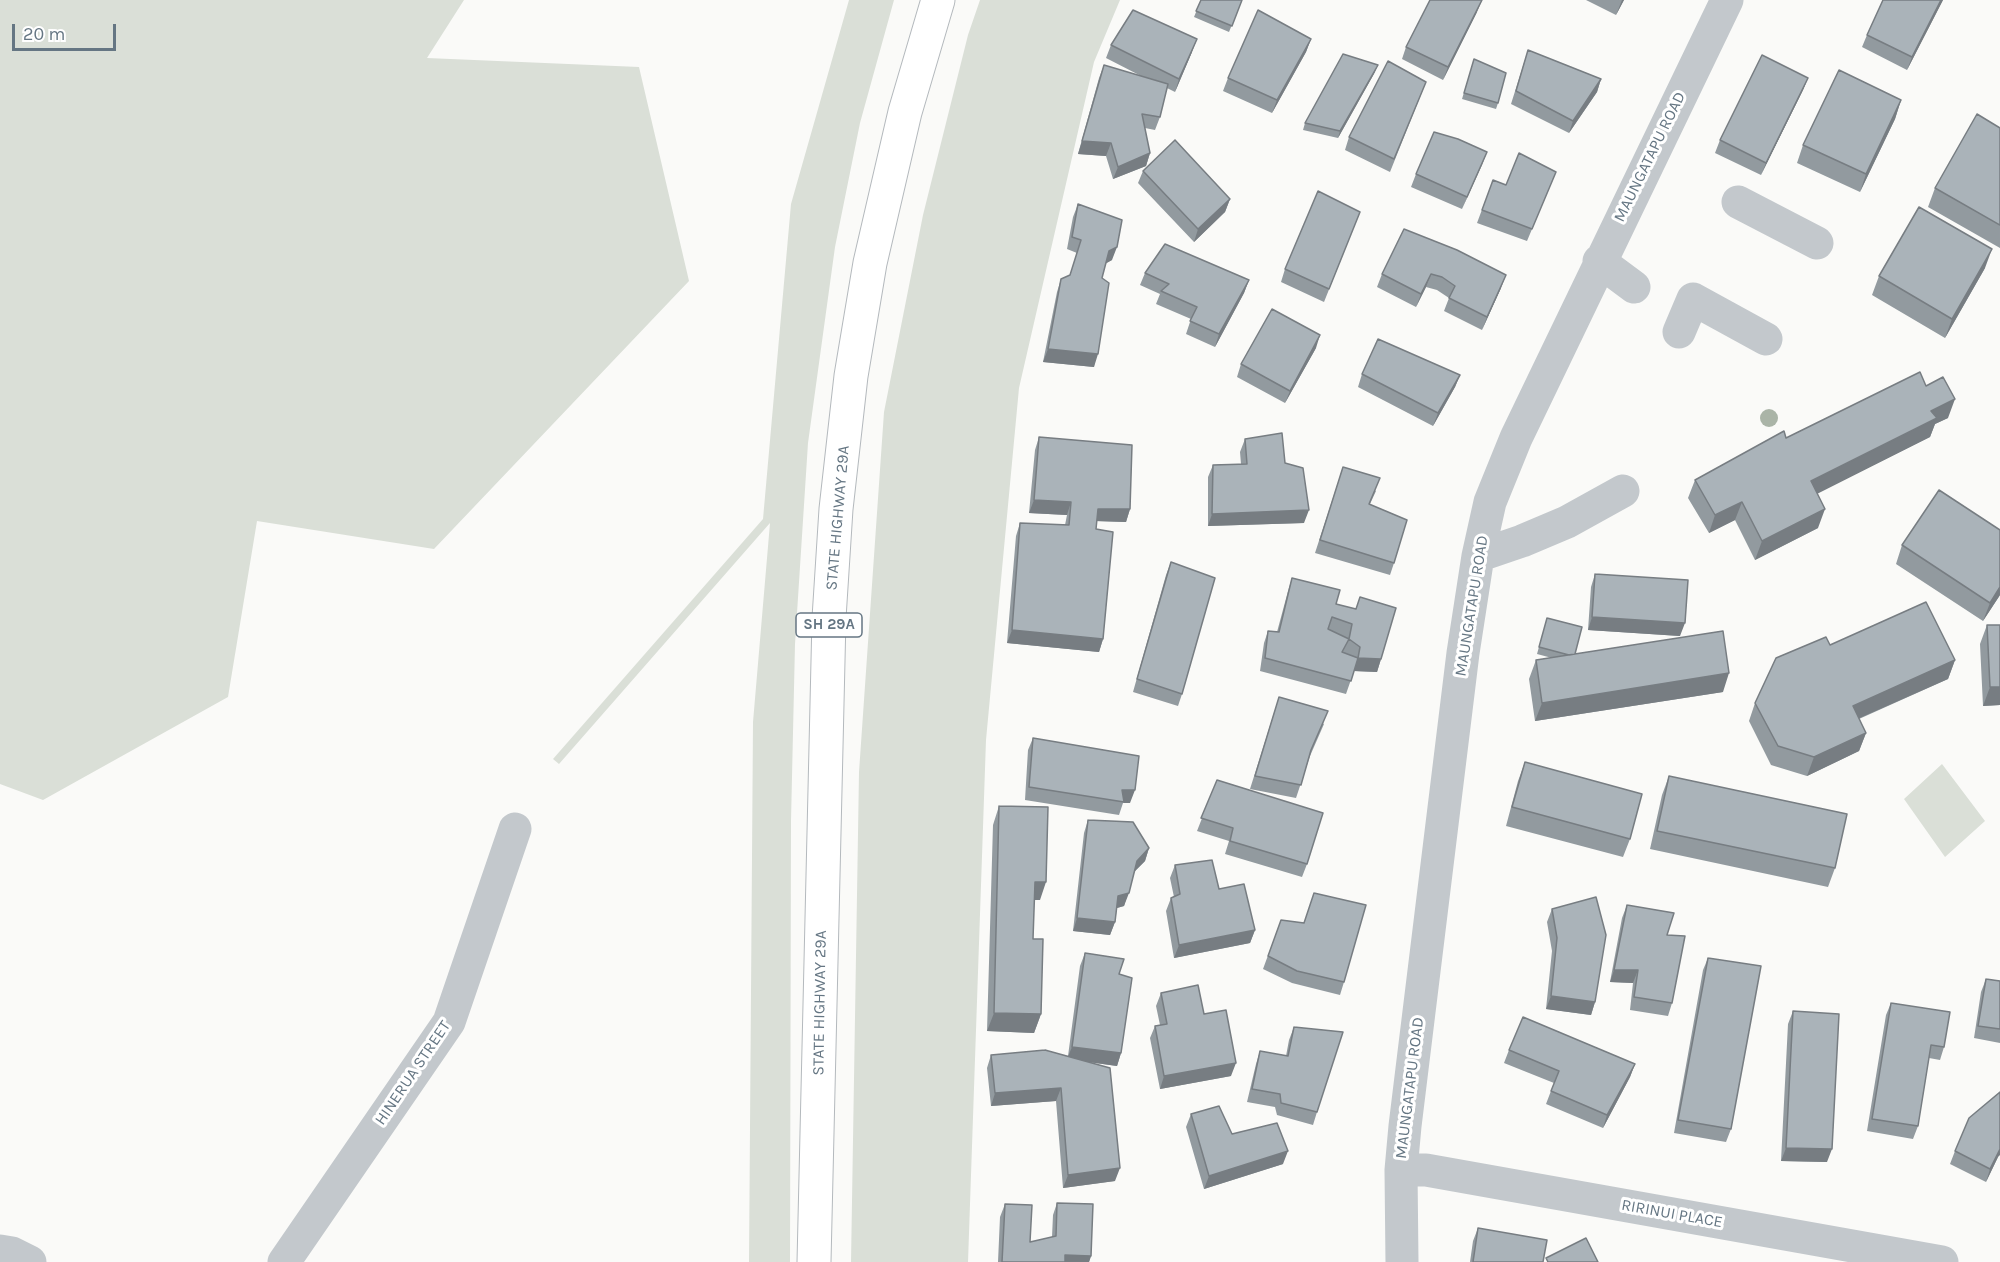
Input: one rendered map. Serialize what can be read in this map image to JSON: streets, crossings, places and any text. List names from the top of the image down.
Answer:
{
  "streets": {
    "highway": ["STATE HIGHWAY 29A", "SH 29A"],
    "street": ["MAUNGATAPU ROAD", "HINERUA STREET", "RIRINUI PLACE"]
  },
  "crossings": [
    ["MAUNGATAPU ROAD", "RIRINUI PLACE"]
  ],
  "scale_bar": "20 m"
}
